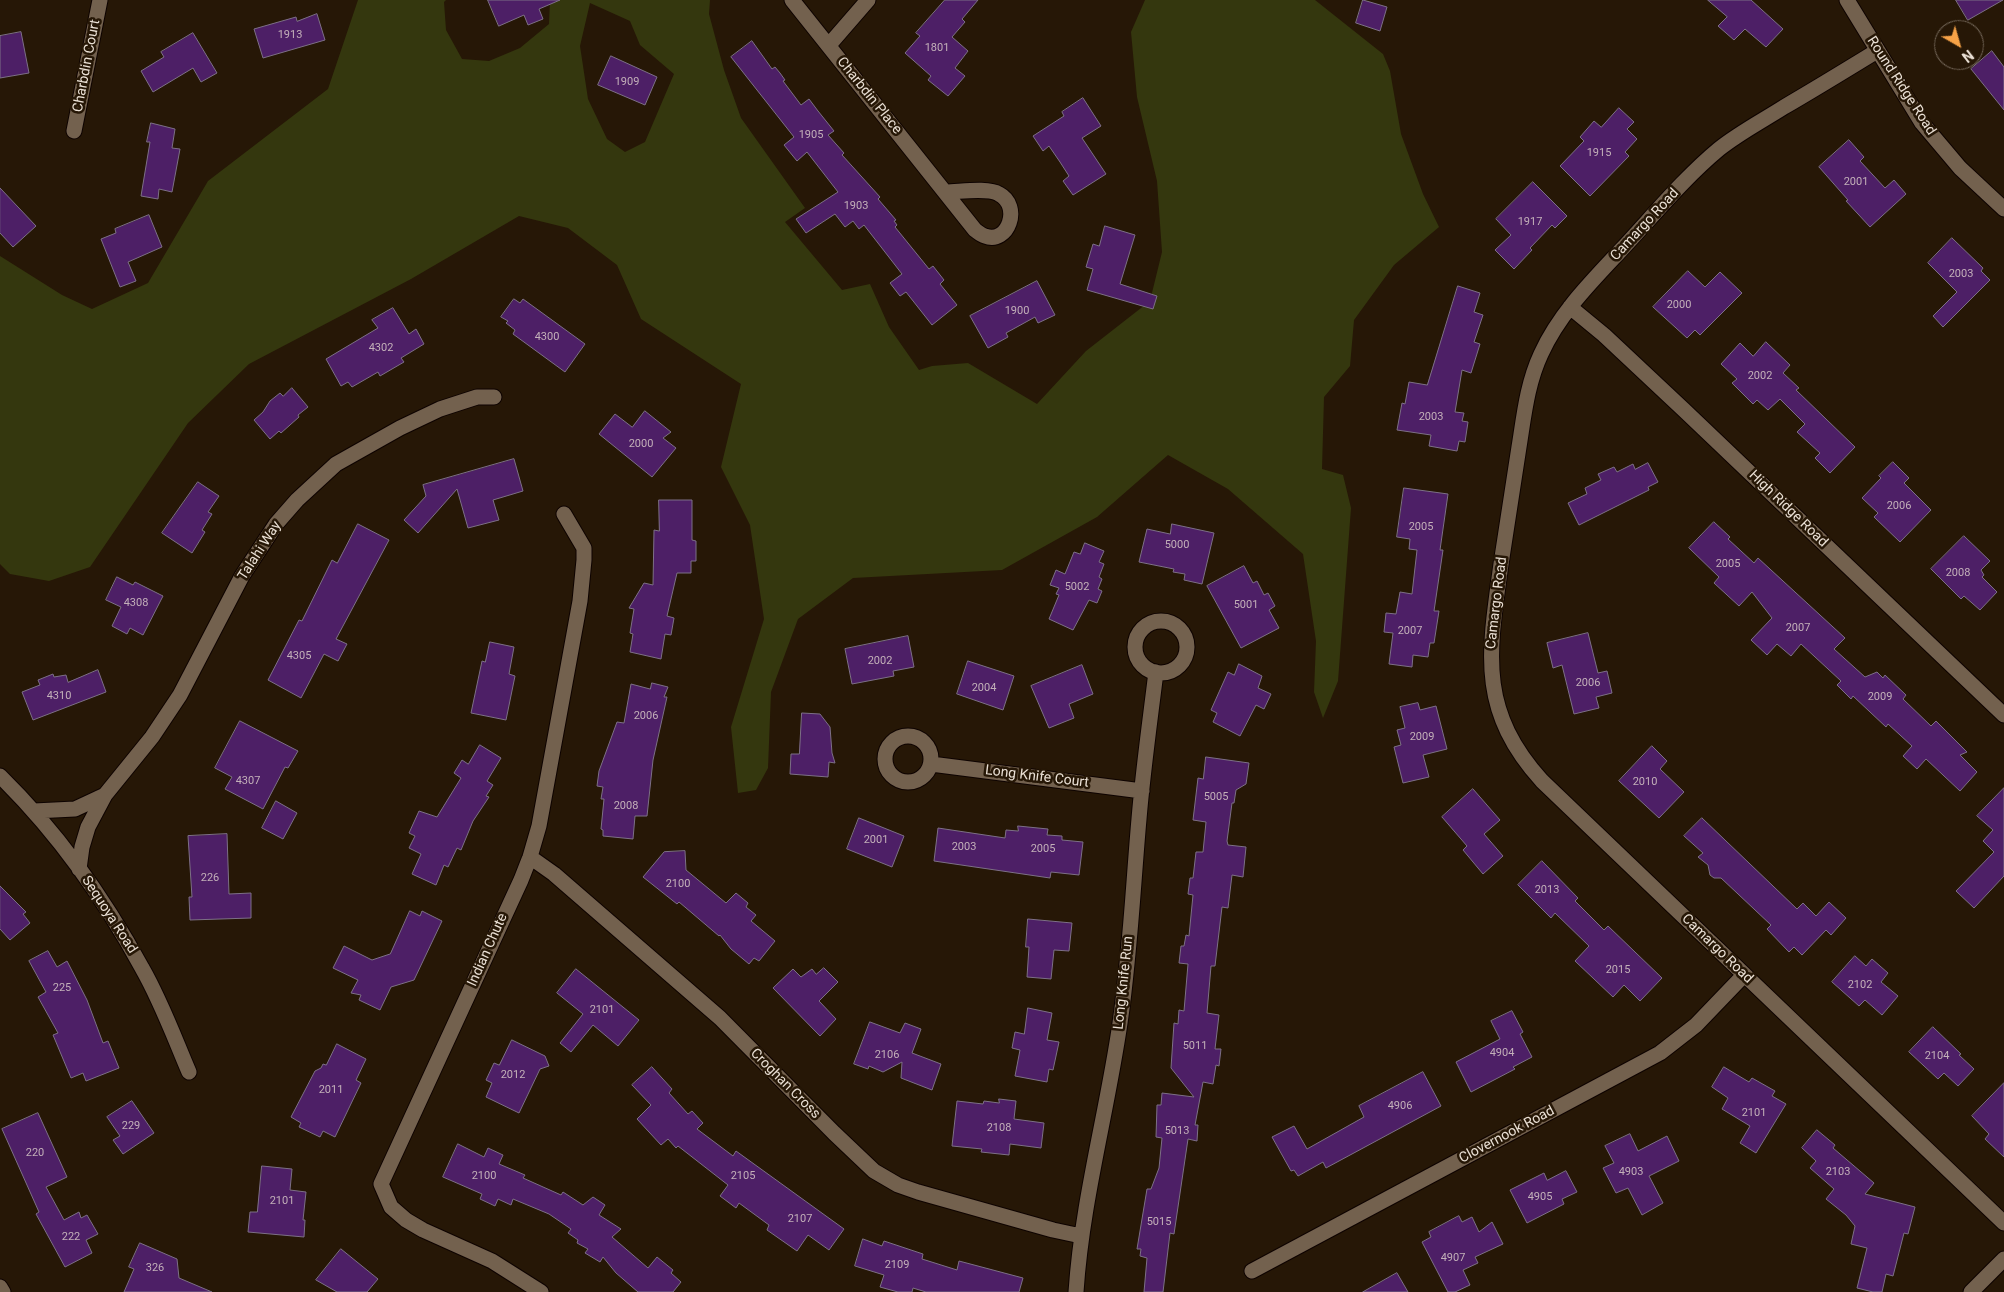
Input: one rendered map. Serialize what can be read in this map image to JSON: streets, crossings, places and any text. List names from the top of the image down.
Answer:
{
  "streets": {
    "street": [
      "Charbdin Court",
      "Round Ridge Road",
      "Charbdin Place",
      "Camargo Road",
      "High Ridge Road",
      "Talahi Way",
      "Long Knife Court",
      "Sequoya Road",
      "Indian Chute",
      "Long Knife Run",
      "Croghan Cross",
      "Clovernook Road"
    ]
  },
  "crossings": [
    ["Round Ridge Road", "Camargo Road"],
    ["Camargo Road", "High Ridge Road"],
    ["Camargo Road", "Clovernook Road"],
    ["Talahi Way", "Sequoya Road"],
    ["Long Knife Court", "Long Knife Run"],
    ["Indian Chute", "Croghan Cross"],
    ["Long Knife Run", "Croghan Cross"]
  ],
  "house_numbers": [
    "1913",
    "1801",
    "1909",
    "1905",
    "1915",
    "2001",
    "1903",
    "1917",
    "2003",
    "2000",
    "1900",
    "4300",
    "4302",
    "2002",
    "2003",
    "2000",
    "2006",
    "2005",
    "5000",
    "2005",
    "2008",
    "5002",
    "4308",
    "5001",
    "2007",
    "2007",
    "4305",
    "2002",
    "2006",
    "2004",
    "4310",
    "2009",
    "2006",
    "2009",
    "4307",
    "2010",
    "5005",
    "2008",
    "2001",
    "2003",
    "2005",
    "226",
    "2100",
    "2013",
    "2015",
    "2102",
    "225",
    "2101",
    "5011",
    "4904",
    "2106",
    "2104",
    "2012",
    "2011",
    "4906",
    "2101",
    "229",
    "2108",
    "5013",
    "220",
    "4903",
    "2103",
    "2100",
    "2105",
    "4905",
    "2101",
    "2107",
    "5015",
    "222",
    "4907",
    "2109",
    "326"
  ],
  "north": "bottom right"
}
